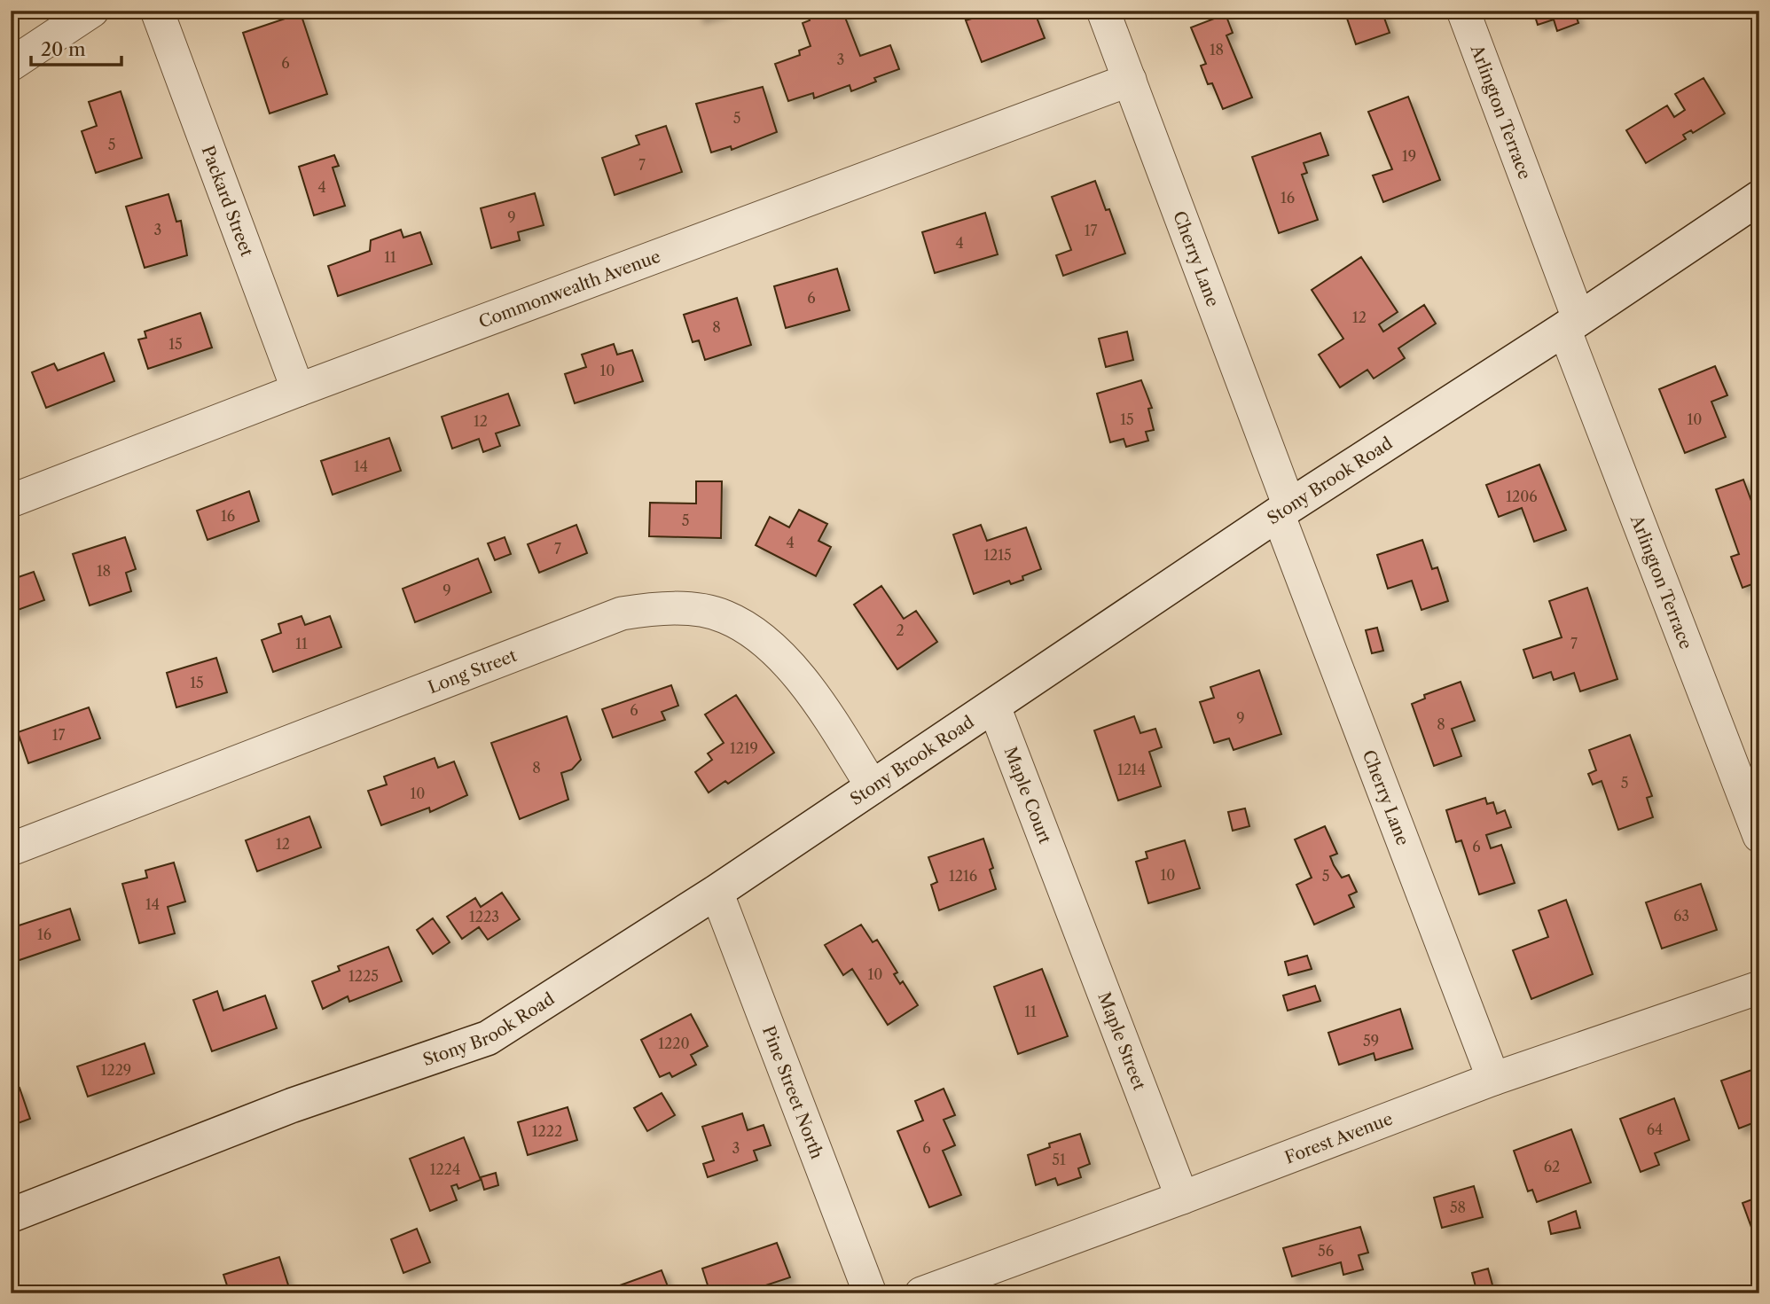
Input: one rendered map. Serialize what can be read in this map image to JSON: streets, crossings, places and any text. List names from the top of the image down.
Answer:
{
  "streets": {
    "main road": ["Stony Brook Road"],
    "street": [
      "Arlington Terrace",
      "Packard Street",
      "Cherry Lane",
      "Commonwealth Avenue",
      "Long Street",
      "Maple Court",
      "Maple Street",
      "Pine Street North",
      "Forest Avenue"
    ]
  },
  "crossings": [
    ["Arlington Terrace", "Stony Brook Road"],
    ["Packard Street", "Commonwealth Avenue"],
    ["Cherry Lane", "Commonwealth Avenue"],
    ["Cherry Lane", "Stony Brook Road"],
    ["Cherry Lane", "Forest Avenue"],
    ["Stony Brook Road", "Long Street"],
    ["Stony Brook Road", "Maple Court"],
    ["Stony Brook Road", "Pine Street North"],
    ["Maple Court", "Maple Street"],
    ["Maple Street", "Forest Avenue"]
  ],
  "house_numbers": [
    "18",
    "3",
    "6",
    "5",
    "5",
    "19",
    "7",
    "4",
    "16",
    "9",
    "3",
    "17",
    "4",
    "11",
    "6",
    "12",
    "8",
    "15",
    "10",
    "15",
    "10",
    "12",
    "14",
    "1206",
    "16",
    "5",
    "4",
    "7",
    "1215",
    "18",
    "9",
    "2",
    "11",
    "7",
    "15",
    "6",
    "9",
    "8",
    "17",
    "1219",
    "8",
    "1214",
    "5",
    "10",
    "12",
    "6",
    "10",
    "1216",
    "5",
    "14",
    "63",
    "1223",
    "16",
    "10",
    "1225",
    "11",
    "59",
    "1220",
    "1229",
    "64",
    "1222",
    "3",
    "6",
    "51",
    "62",
    "1224",
    "58",
    "56"
  ],
  "scale_bar": "20 m"
}
